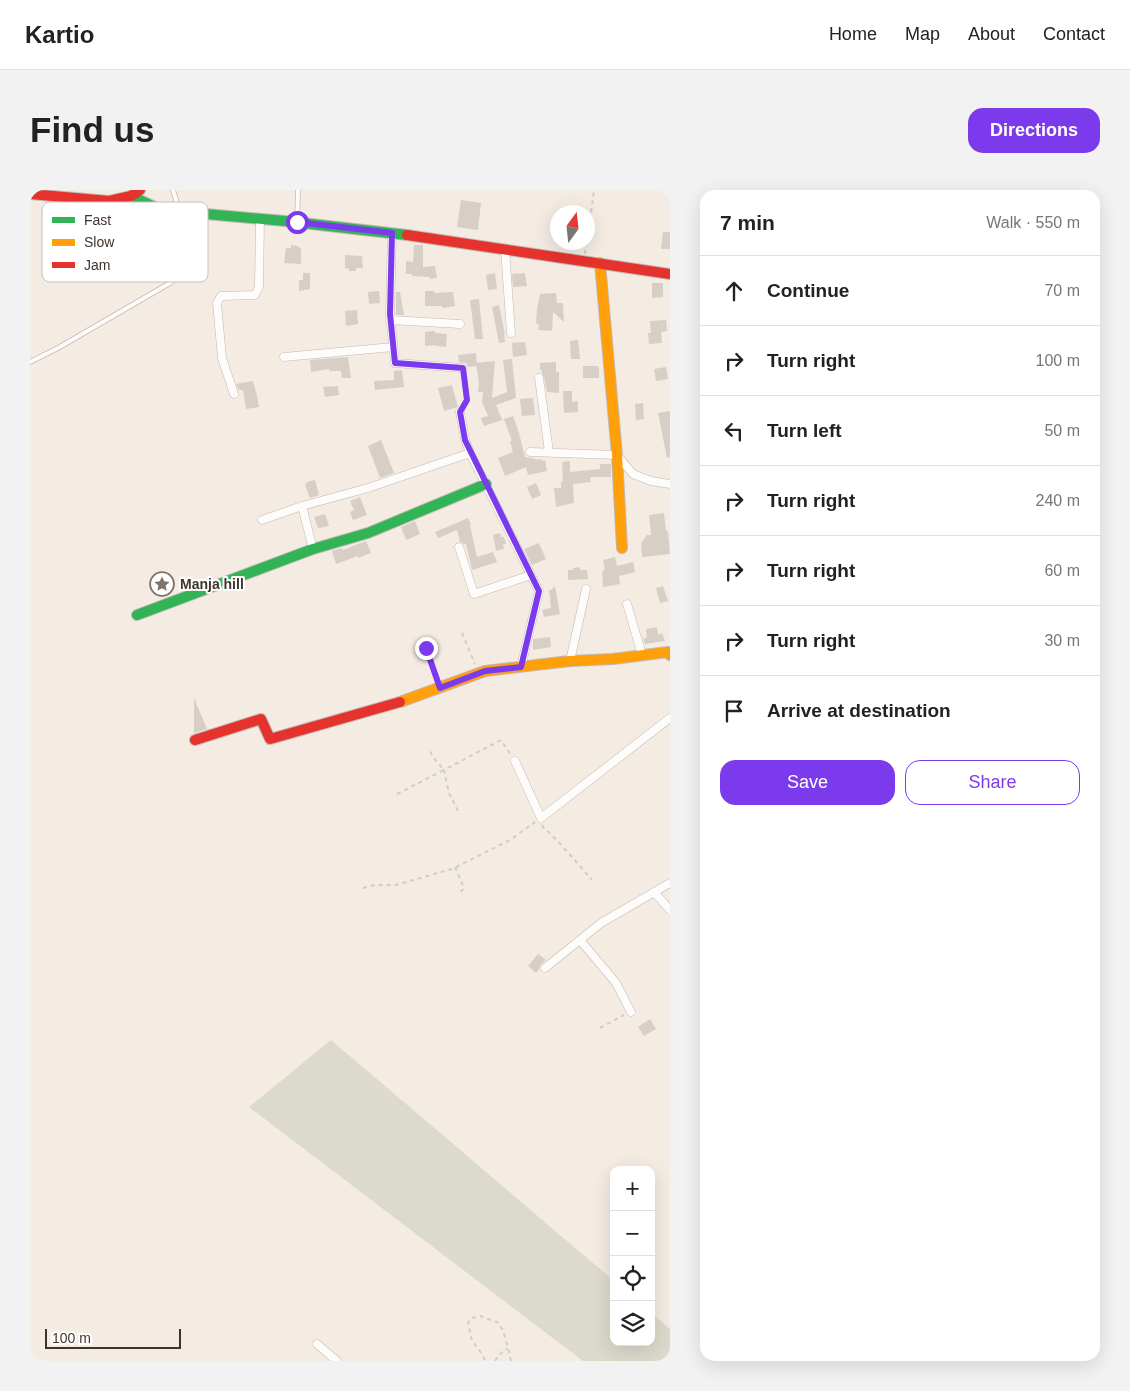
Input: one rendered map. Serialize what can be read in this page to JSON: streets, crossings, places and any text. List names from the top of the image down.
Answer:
{
  "places": {
    "place": ["Manja hill"]
  },
  "legend": ["Fast", "Slow", "Jam"],
  "scale_bar": "100 m",
  "north": "top",
  "page": {
    "header": "Kartio",
    "nav": [
      "Home",
      "Map",
      "About",
      "Contact"
    ],
    "buttons": [
      "Directions",
      ["Save", "Share"]
    ],
    "title": "Find us",
    "heading": ["7 min", "Walk · 550 m"],
    "list": [
      ["Continue", "70 m"],
      ["Turn right", "100 m"],
      ["Turn left", "50 m"],
      ["Turn right", "240 m"],
      ["Turn right", "60 m"],
      ["Turn right", "30 m"],
      "Arrive at destination"
    ],
    "map_buttons": ["+", "−"],
    "scale": "100 m"
  }
}
